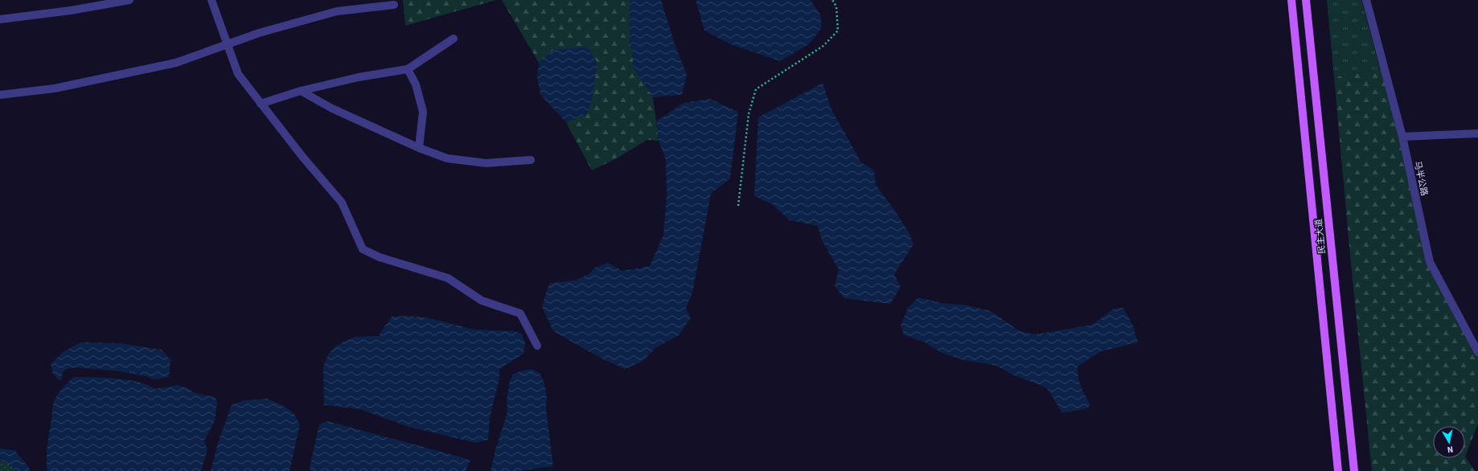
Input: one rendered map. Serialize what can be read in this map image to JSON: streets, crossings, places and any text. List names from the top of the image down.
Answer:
{
  "streets": {
    "main road": ["民主大道"],
    "street": ["马半公路"]
  },
  "north": "bottom"
}
